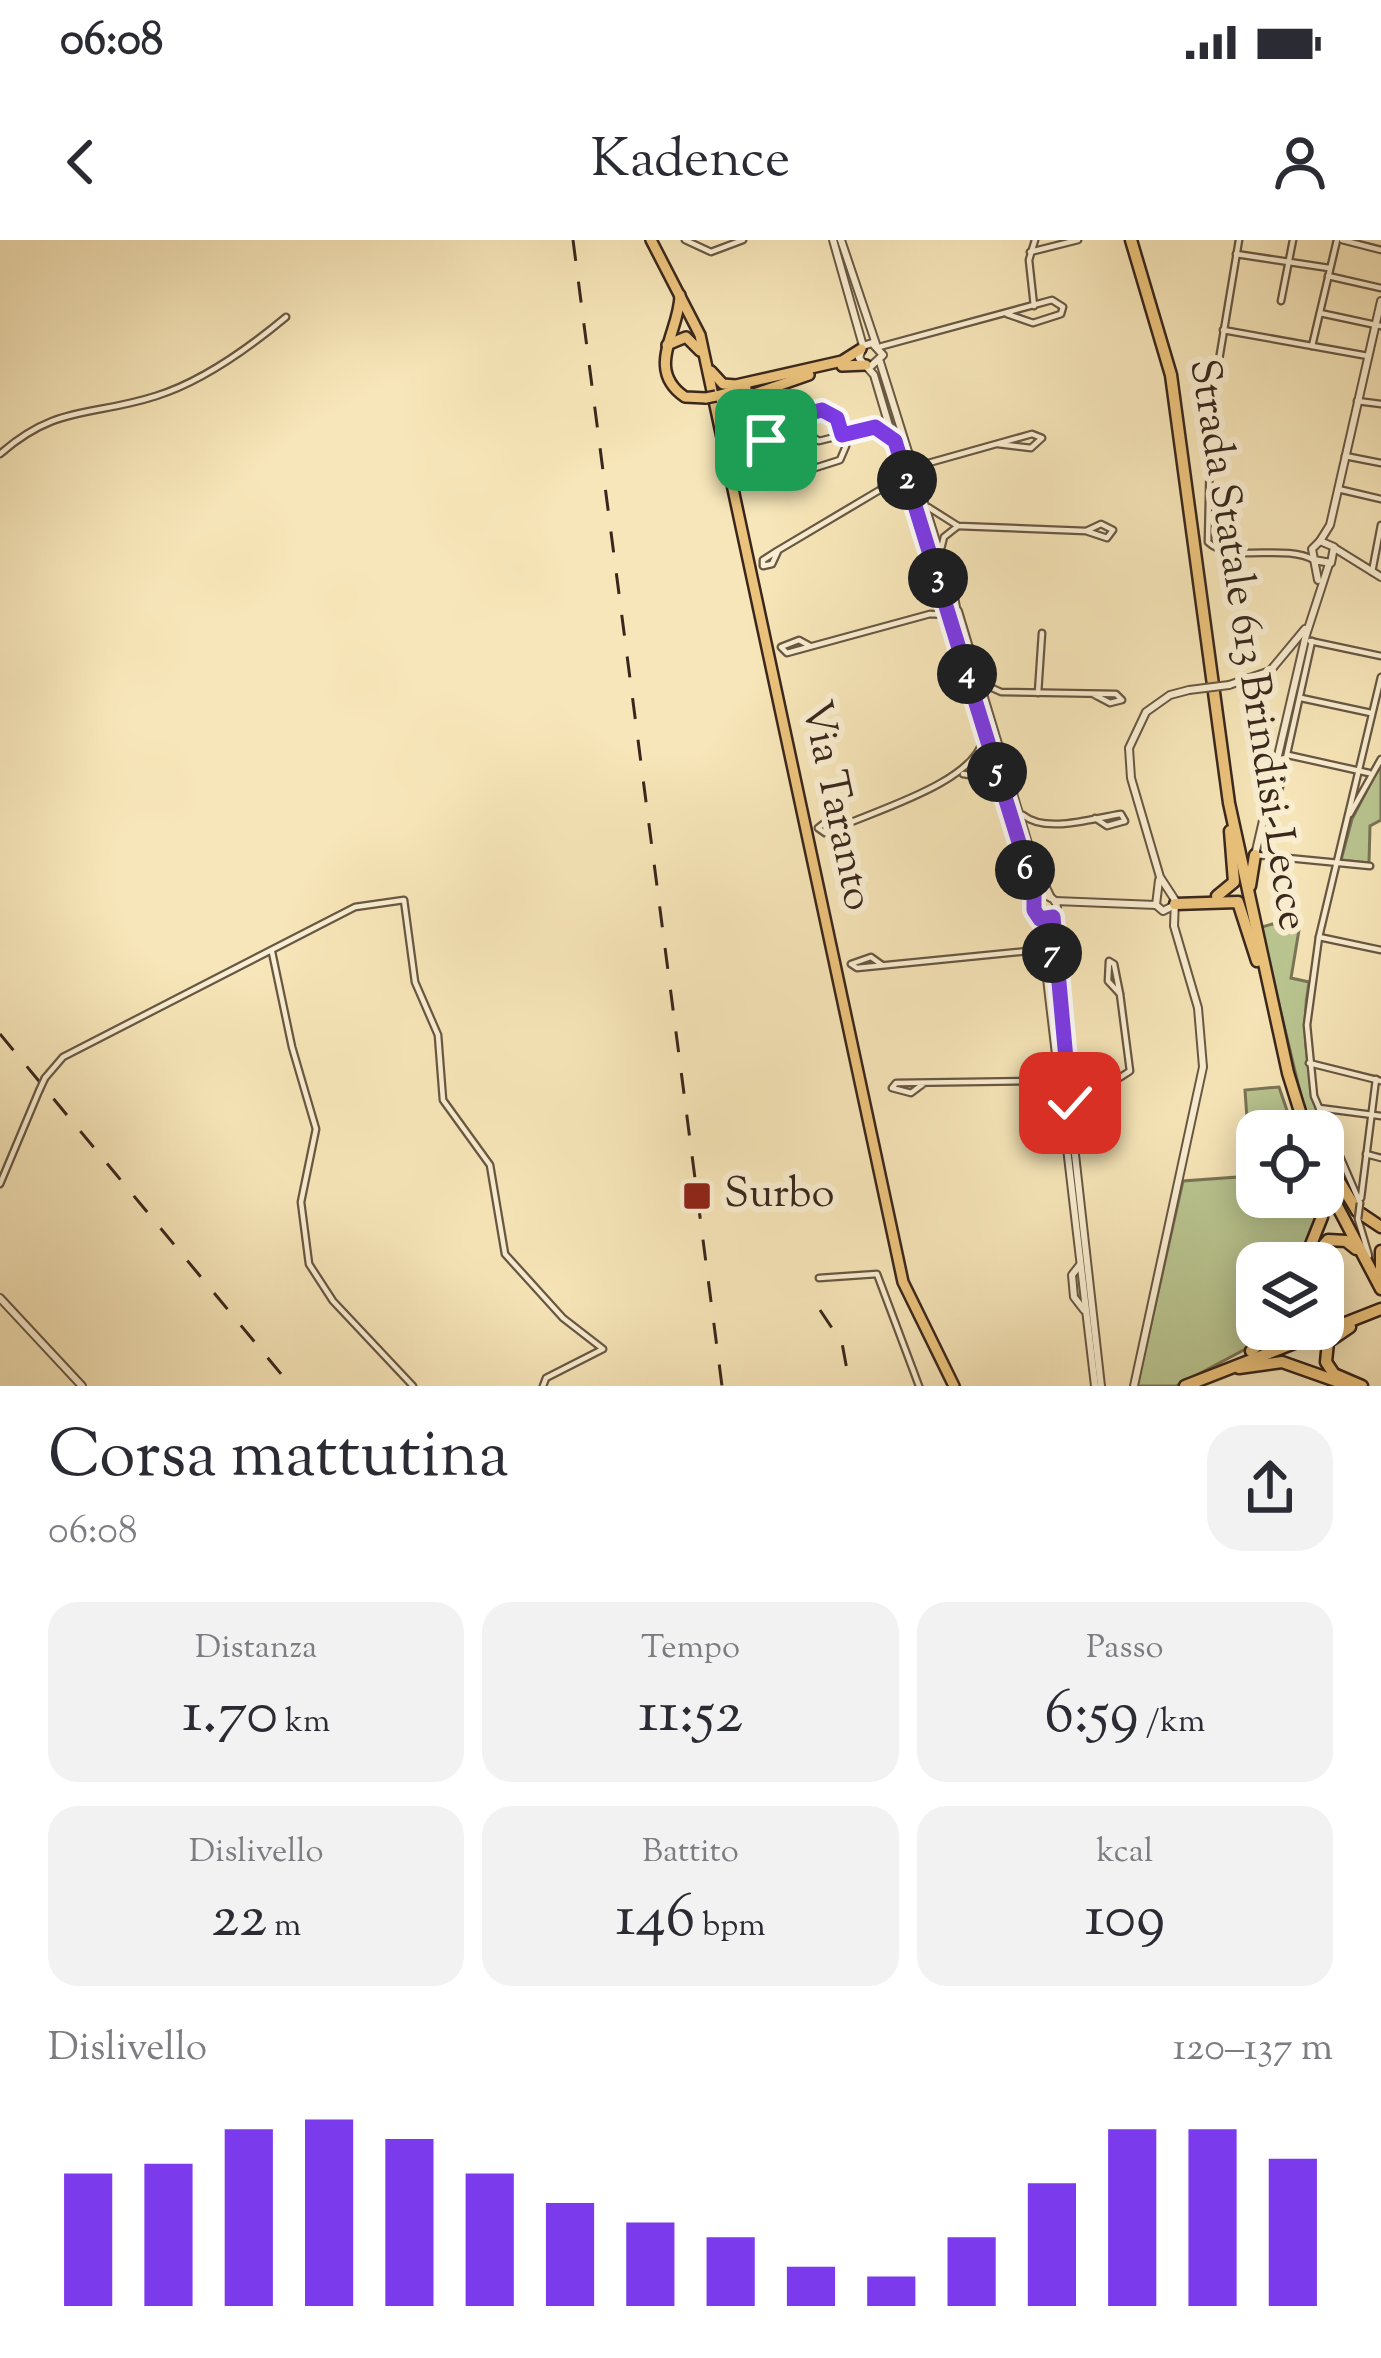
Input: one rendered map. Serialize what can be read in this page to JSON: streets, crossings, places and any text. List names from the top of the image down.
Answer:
{
  "streets": {
    "highway": ["Strada Statale 613 Brindisi-Lecce"],
    "main road": ["Via Taranto"]
  },
  "places": {
    "transit": ["Surbo"]
  },
  "page": {
    "status": "06:08",
    "header": "Kadence",
    "pins": [
      "2",
      "3",
      "4",
      "5",
      "6",
      "7"
    ],
    "heading": ["Corsa mattutina", "06:08"],
    "stats": [
      ["Distanza", "1.70 km"],
      ["Tempo", "11:52"],
      ["Passo", "6:59 /km"],
      ["Dislivello", "22 m"],
      ["Battito", "146 bpm"],
      ["kcal", "109"]
    ],
    "chart": ["Dislivello", "120–137 m"]
  }
}
